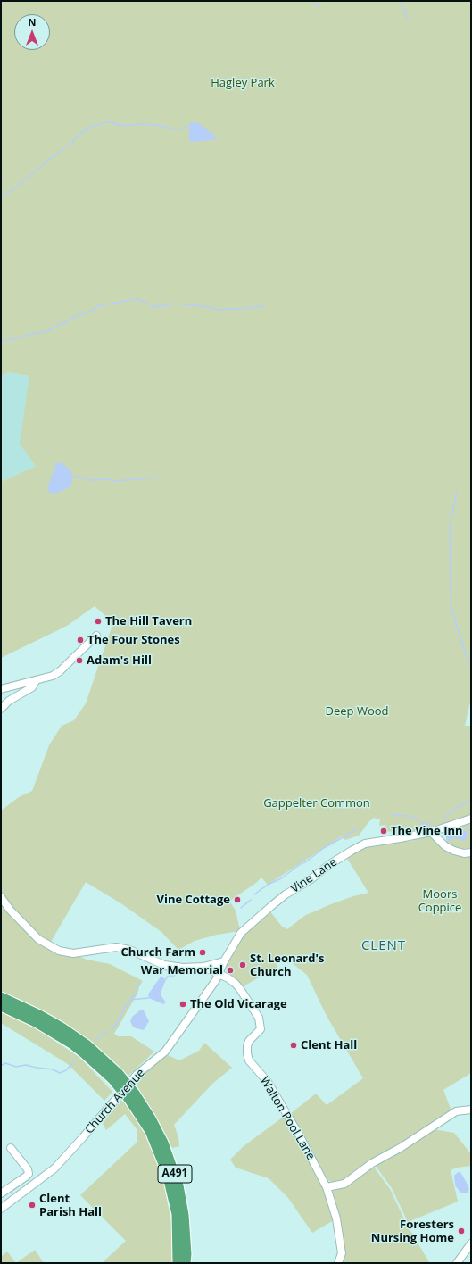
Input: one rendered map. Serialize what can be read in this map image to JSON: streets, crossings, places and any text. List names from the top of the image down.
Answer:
{
  "streets": {
    "highway": ["A491"],
    "street": ["Vine Lane", "Church Avenue", "Walton Pool Lane"]
  },
  "crossings": [
    ["Vine Lane", "Church Avenue"],
    ["Church Avenue", "Walton Pool Lane"]
  ],
  "districts": ["CLENT"],
  "parks": [
    "Hagley Park",
    "Deep Wood",
    "Gappelter Common",
    "Moors Coppice"
  ],
  "places": [
    "The Hill Tavern",
    "The Four Stones",
    "Adam's Hill",
    "The Vine Inn",
    "Vine Cottage",
    "Church Farm",
    "St. Leonard's Church",
    "War Memorial",
    "The Old Vicarage",
    "Clent Hall",
    "Clent Parish Hall",
    "Foresters Nursing Home"
  ],
  "north": "top"
}
